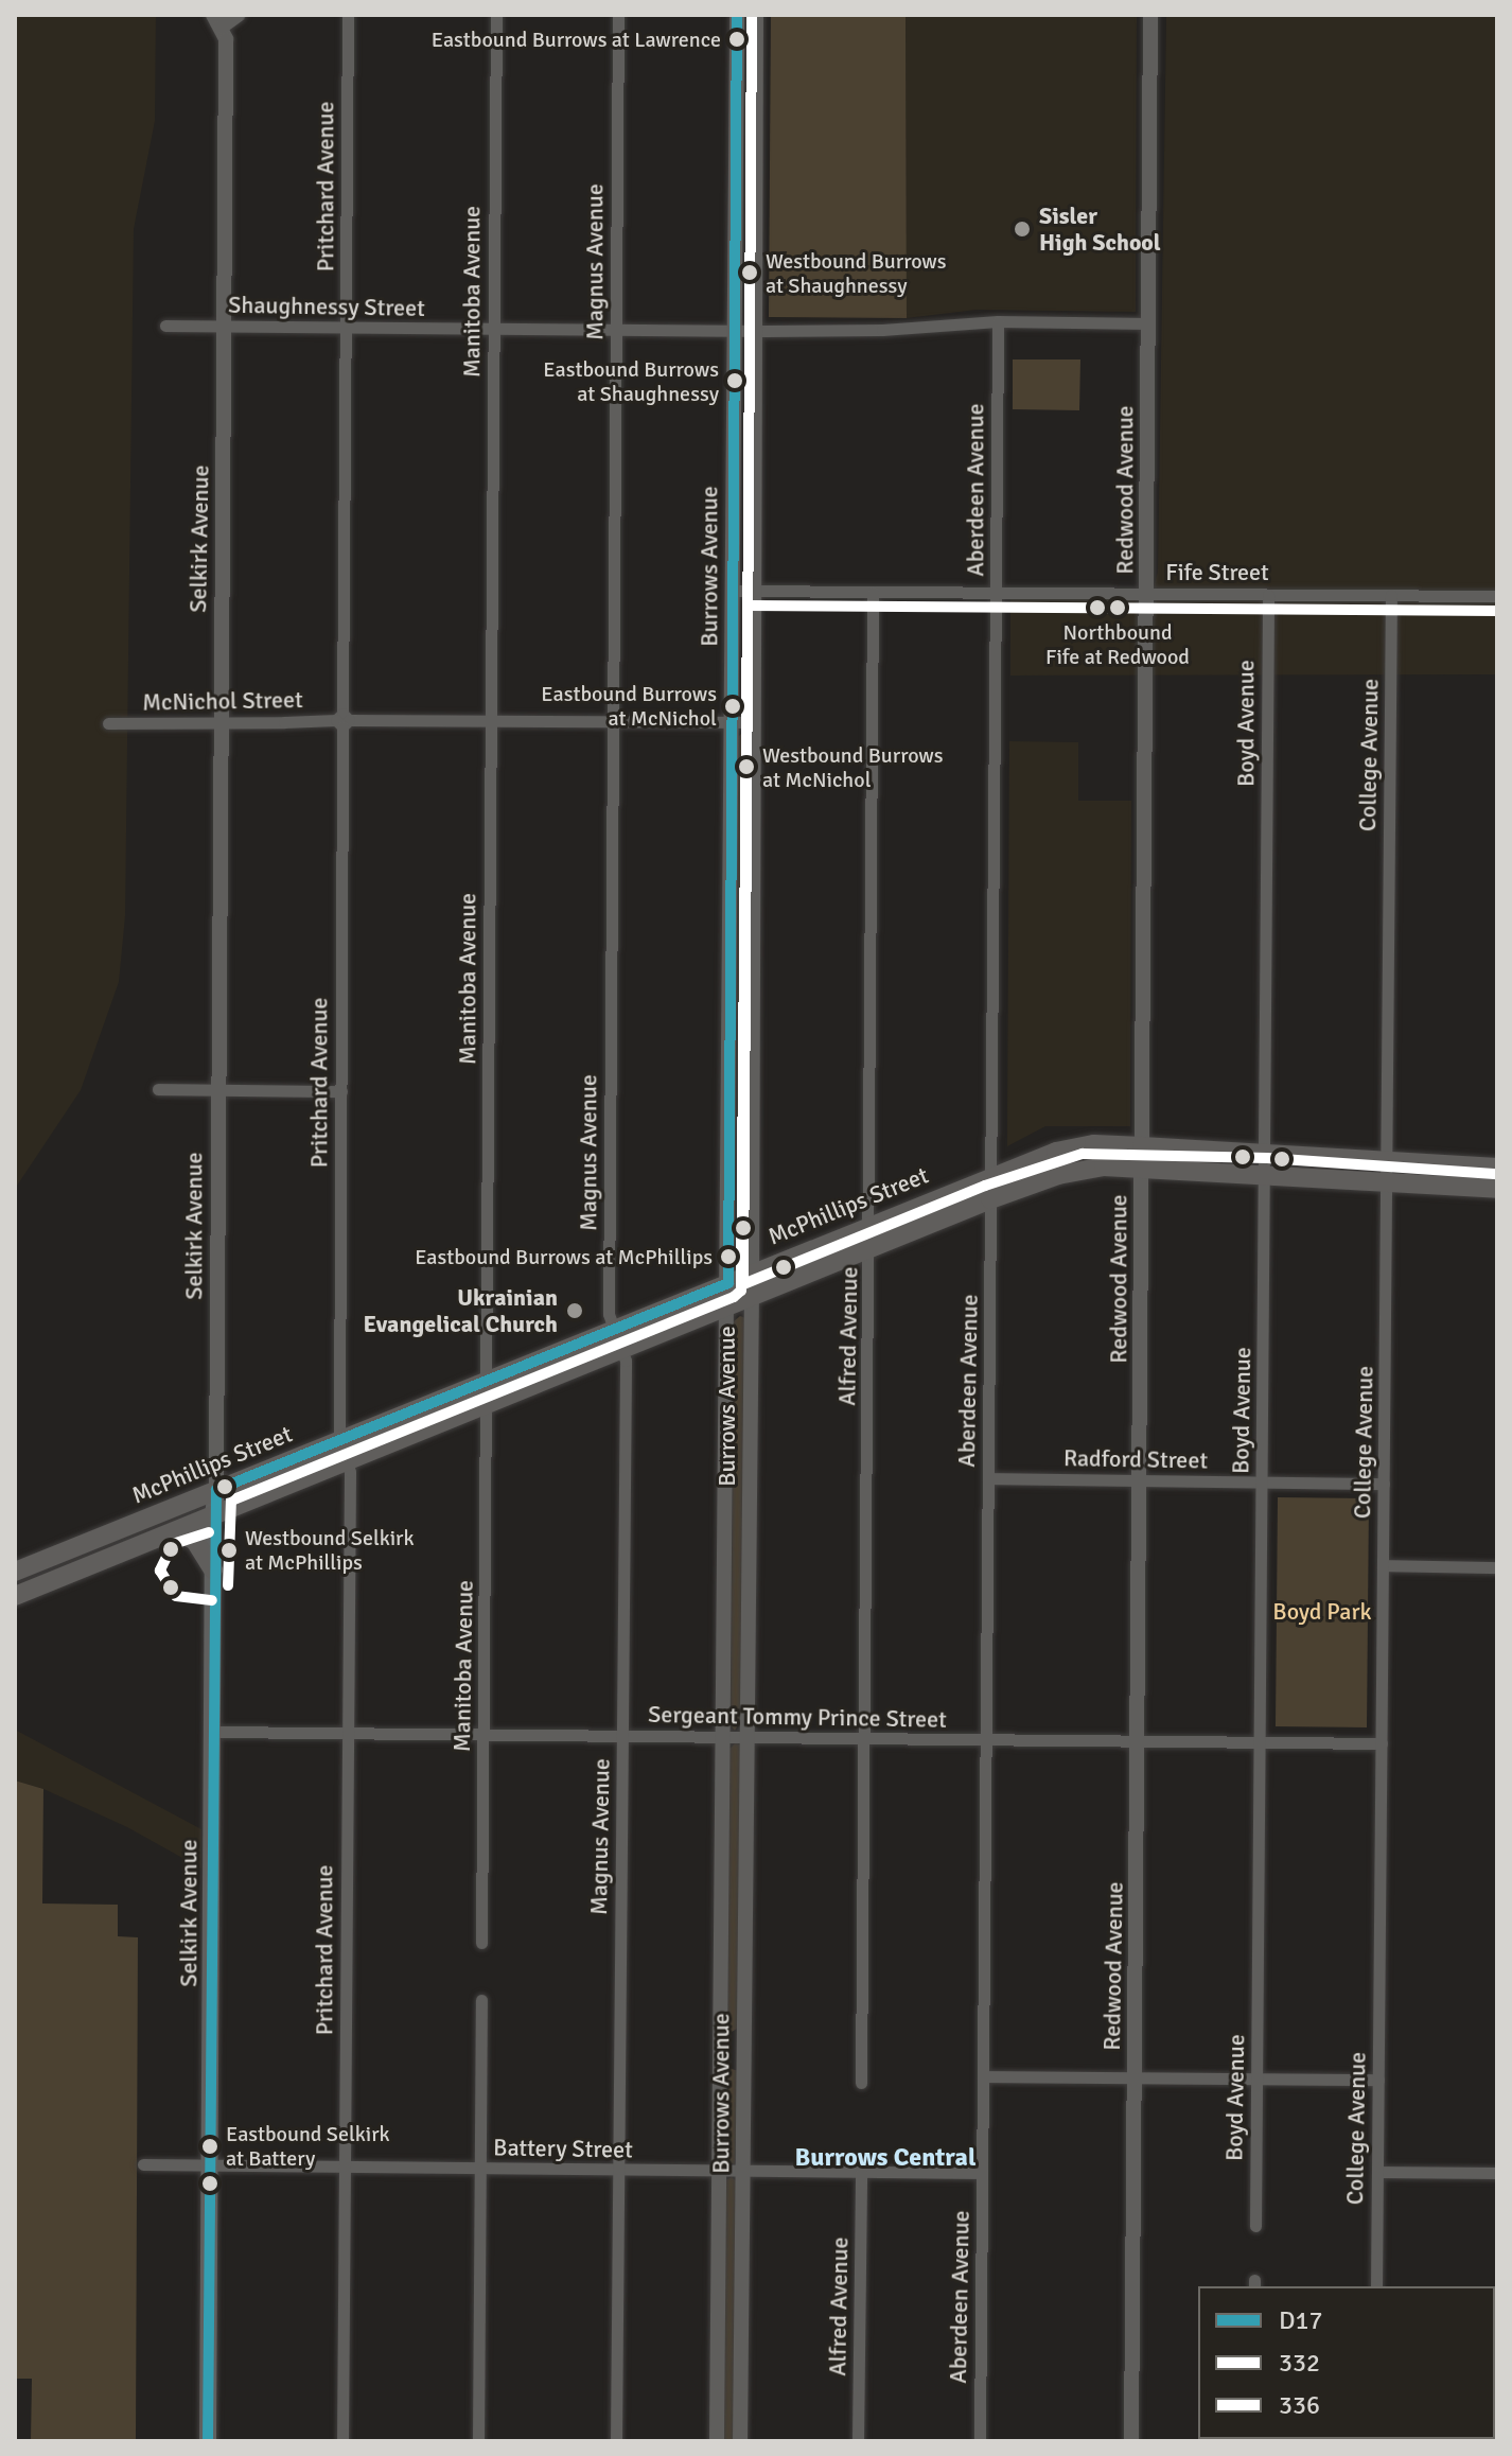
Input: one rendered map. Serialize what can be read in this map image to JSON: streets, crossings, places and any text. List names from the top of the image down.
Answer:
{
  "streets": {
    "main road": ["Selkirk Avenue", "McPhillips Street"],
    "street": [
      "Pritchard Avenue",
      "Magnus Avenue",
      "Manitoba Avenue",
      "Shaughnessy Street",
      "Aberdeen Avenue",
      "Redwood Avenue",
      "Burrows Avenue",
      "Fife Street",
      "McNichol Street",
      "Boyd Avenue",
      "College Avenue",
      "Alfred Avenue",
      "Radford Street",
      "Sergeant Tommy Prince Street",
      "Battery Street"
    ]
  },
  "crossings": [
    ["Pritchard Avenue", "Shaughnessy Street"],
    ["Pritchard Avenue", "McNichol Street"],
    ["Pritchard Avenue", "McPhillips Street"],
    ["Pritchard Avenue", "Sergeant Tommy Prince Street"],
    ["Pritchard Avenue", "Battery Street"],
    ["Magnus Avenue", "Shaughnessy Street"],
    ["Magnus Avenue", "McNichol Street"],
    ["Magnus Avenue", "McPhillips Street"],
    ["Magnus Avenue", "Sergeant Tommy Prince Street"],
    ["Magnus Avenue", "Battery Street"],
    ["Manitoba Avenue", "Shaughnessy Street"],
    ["Manitoba Avenue", "McNichol Street"],
    ["Manitoba Avenue", "McPhillips Street"],
    ["Manitoba Avenue", "Sergeant Tommy Prince Street"],
    ["Shaughnessy Street", "Aberdeen Avenue"],
    ["Shaughnessy Street", "Redwood Avenue"],
    ["Shaughnessy Street", "Selkirk Avenue"],
    ["Shaughnessy Street", "Burrows Avenue"],
    ["Aberdeen Avenue", "Fife Street"],
    ["Aberdeen Avenue", "McPhillips Street"],
    ["Aberdeen Avenue", "Radford Street"],
    ["Aberdeen Avenue", "Sergeant Tommy Prince Street"],
    ["Aberdeen Avenue", "Battery Street"],
    ["Redwood Avenue", "Fife Street"],
    ["Redwood Avenue", "McPhillips Street"],
    ["Redwood Avenue", "Radford Street"],
    ["Redwood Avenue", "Sergeant Tommy Prince Street"],
    ["Selkirk Avenue", "McNichol Street"],
    ["Selkirk Avenue", "McPhillips Street"],
    ["Selkirk Avenue", "Sergeant Tommy Prince Street"],
    ["Selkirk Avenue", "Battery Street"],
    ["Burrows Avenue", "Fife Street"],
    ["Burrows Avenue", "McNichol Street"],
    ["Burrows Avenue", "McPhillips Street"],
    ["Burrows Avenue", "Sergeant Tommy Prince Street"],
    ["Burrows Avenue", "Battery Street"],
    ["Fife Street", "Boyd Avenue"],
    ["Fife Street", "College Avenue"],
    ["Fife Street", "Alfred Avenue"],
    ["Boyd Avenue", "McPhillips Street"],
    ["Boyd Avenue", "Radford Street"],
    ["Boyd Avenue", "Sergeant Tommy Prince Street"],
    ["College Avenue", "McPhillips Street"],
    ["College Avenue", "Radford Street"],
    ["College Avenue", "Sergeant Tommy Prince Street"],
    ["McPhillips Street", "Alfred Avenue"],
    ["Alfred Avenue", "Sergeant Tommy Prince Street"],
    ["Alfred Avenue", "Battery Street"]
  ],
  "districts": ["Burrows Central"],
  "parks": ["Boyd Park"],
  "places": [
    "Eastbound Burrows at Lawrence",
    "Sisler High School",
    "Westbound Burrows at Shaughnessy",
    "Eastbound Burrows at Shaughnessy",
    "Northbound Fife at Redwood",
    "Eastbound Burrows at McNichol",
    "Westbound Burrows at McNichol",
    "Eastbound Burrows at McPhillips",
    "Ukrainian Evangelical Church",
    "Westbound Selkirk at McPhillips",
    "Eastbound Selkirk at Battery"
  ],
  "lines": ["transit line D17", "transit line 336", "transit line 332"],
  "legend": ["D17", "332", "336"]
}
